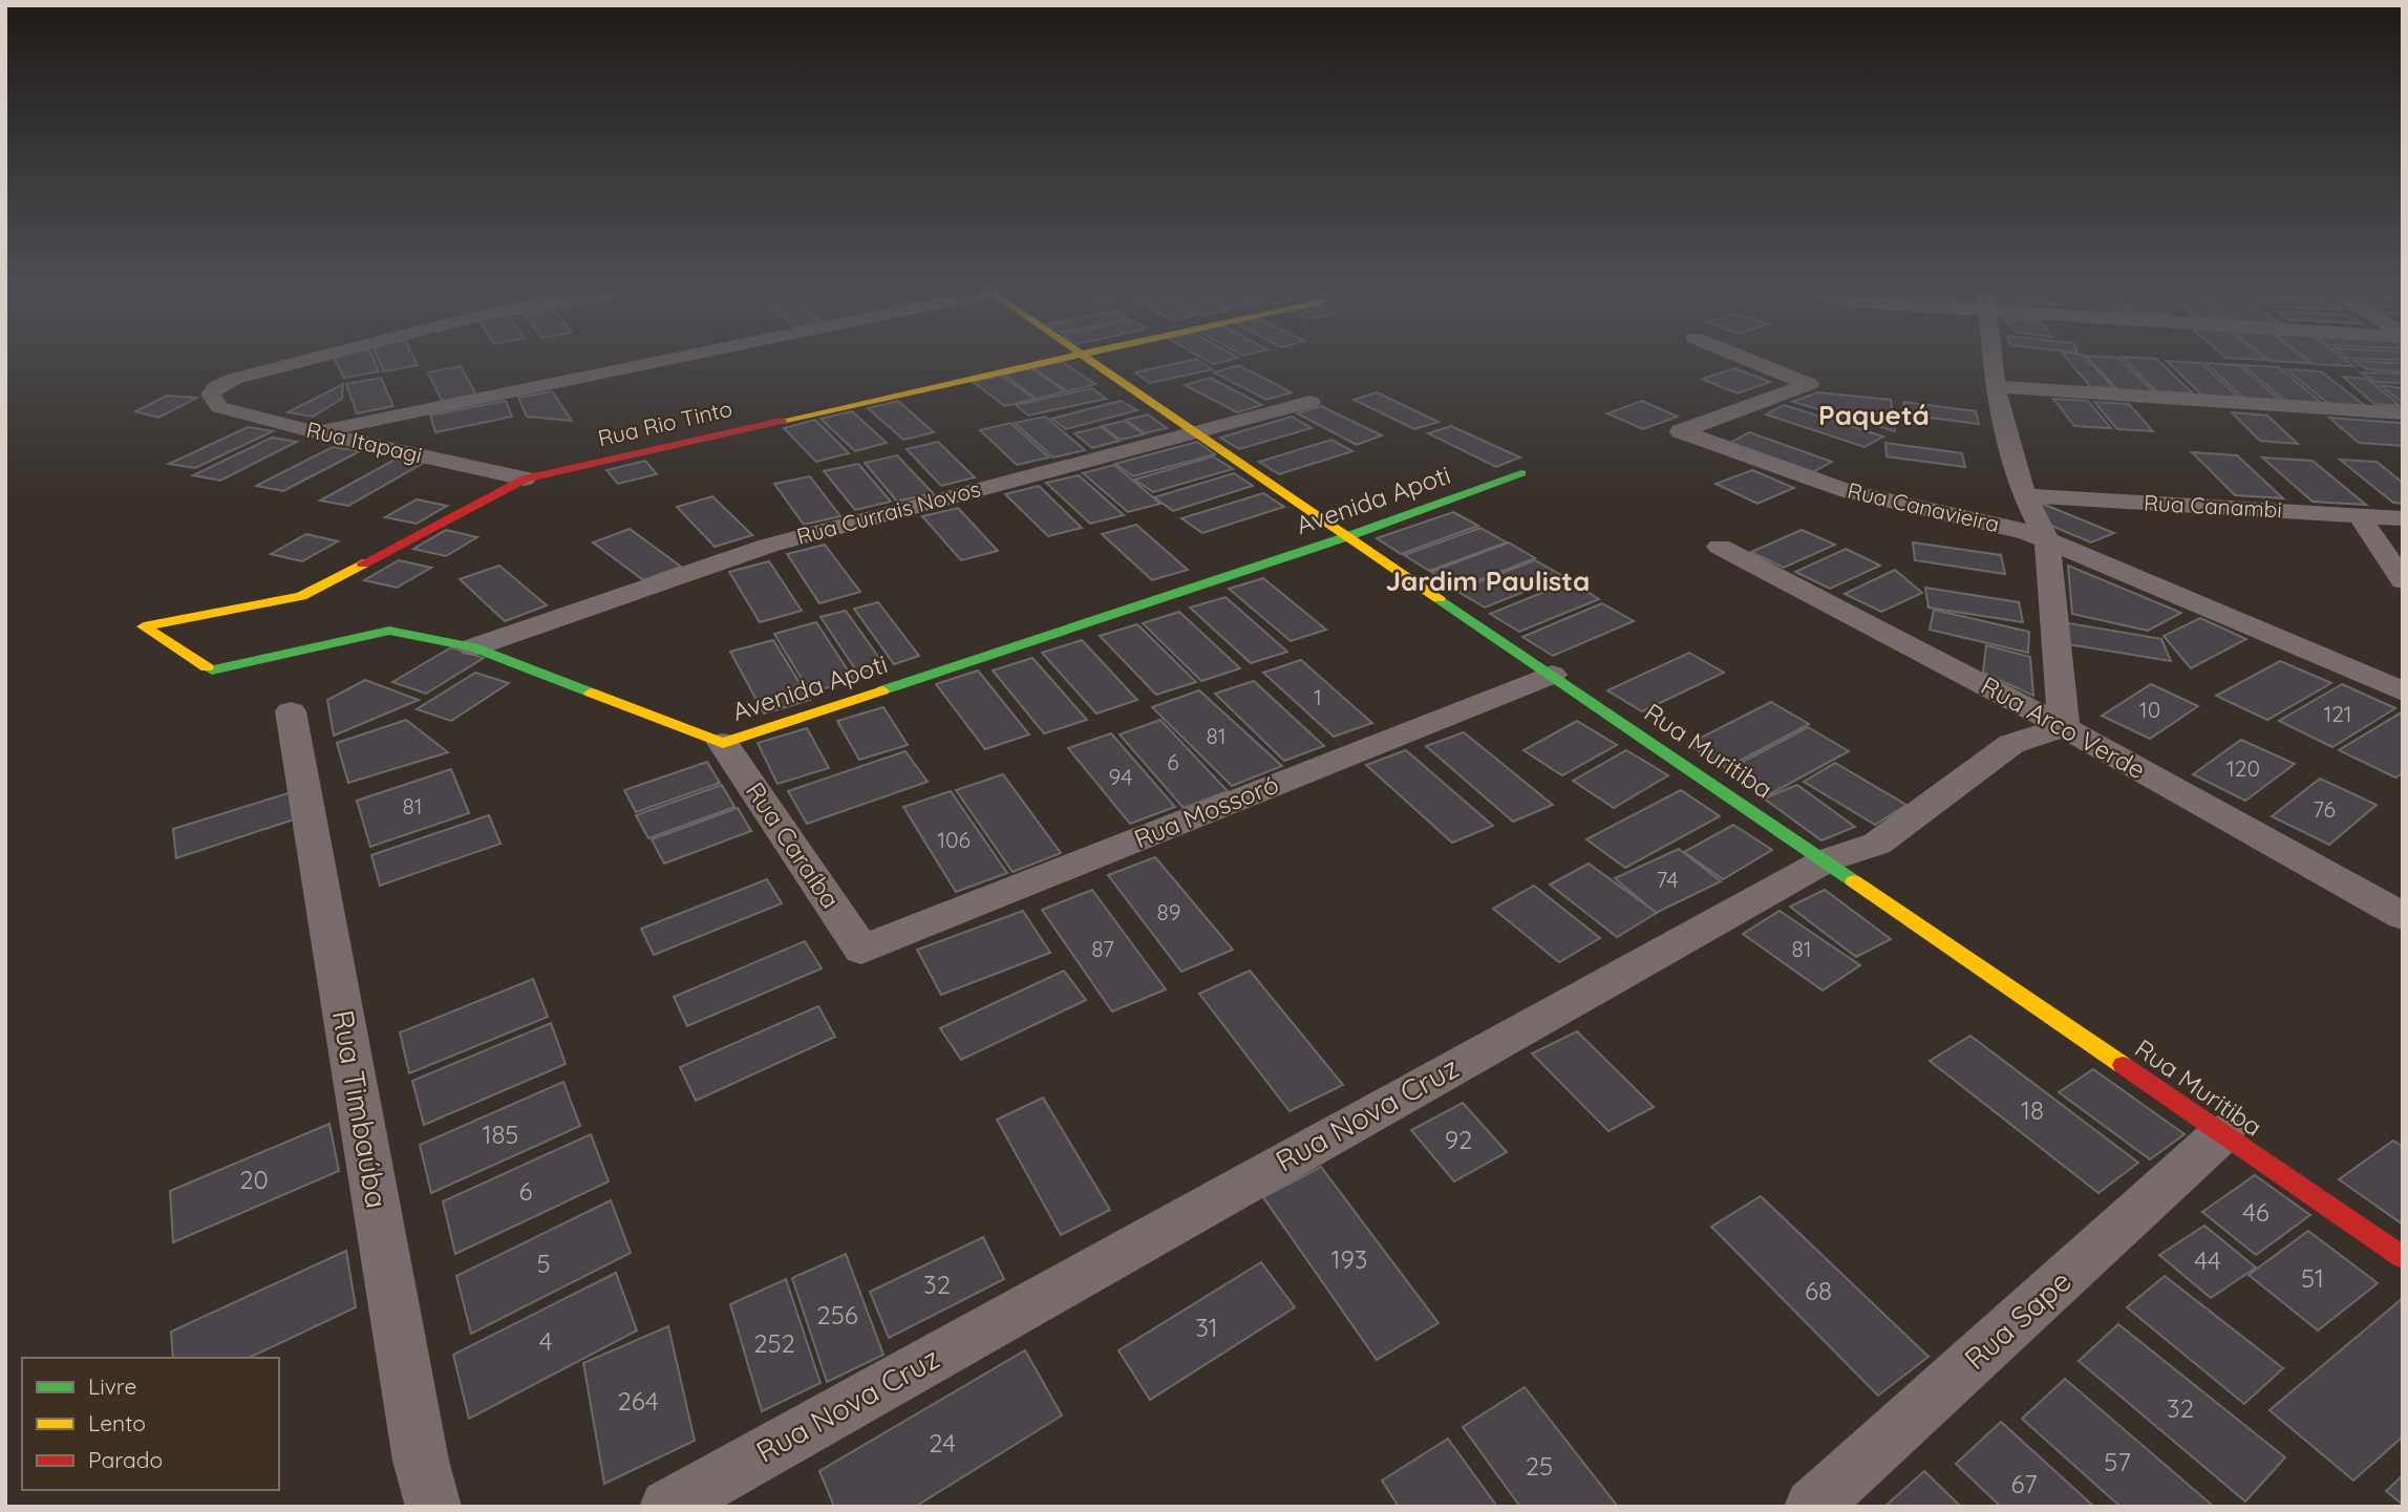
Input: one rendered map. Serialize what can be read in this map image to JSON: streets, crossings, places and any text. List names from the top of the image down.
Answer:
{
  "streets": {
    "street": [
      "Rua Rio Tinto",
      "Rua Itapagi",
      "Avenida Apoti",
      "Rua Canambi",
      "Rua Canavieira",
      "Rua Currais Novos",
      "Rua Arco Verde",
      "Rua Muritiba",
      "Rua Mossoró",
      "Rua Caraíba",
      "Rua Timbaúba",
      "Rua Nova Cruz",
      "Rua Sape"
    ]
  },
  "crossings": [
    ["Rua Rio Tinto", "Rua Itapagi"],
    ["Rua Rio Tinto", "Avenida Apoti"],
    ["Avenida Apoti", "Rua Currais Novos"],
    ["Avenida Apoti", "Rua Muritiba"],
    ["Avenida Apoti", "Rua Caraíba"],
    ["Rua Currais Novos", "Rua Muritiba"],
    ["Rua Arco Verde", "Rua Nova Cruz"],
    ["Rua Muritiba", "Rua Mossoró"],
    ["Rua Muritiba", "Rua Nova Cruz"],
    ["Rua Muritiba", "Rua Sape"],
    ["Rua Mossoró", "Rua Caraíba"]
  ],
  "districts": ["Paquetá", "Jardim Paulista"],
  "house_numbers": [
    "1",
    "10",
    "121",
    "81",
    "6",
    "120",
    "94",
    "81",
    "76",
    "106",
    "74",
    "89",
    "87",
    "81",
    "18",
    "185",
    "92",
    "20",
    "6",
    "46",
    "193",
    "44",
    "5",
    "51",
    "32",
    "68",
    "256",
    "31",
    "4",
    "252",
    "264",
    "32",
    "24",
    "57",
    "25",
    "67"
  ],
  "legend": ["Livre", "Lento", "Parado"]
}
